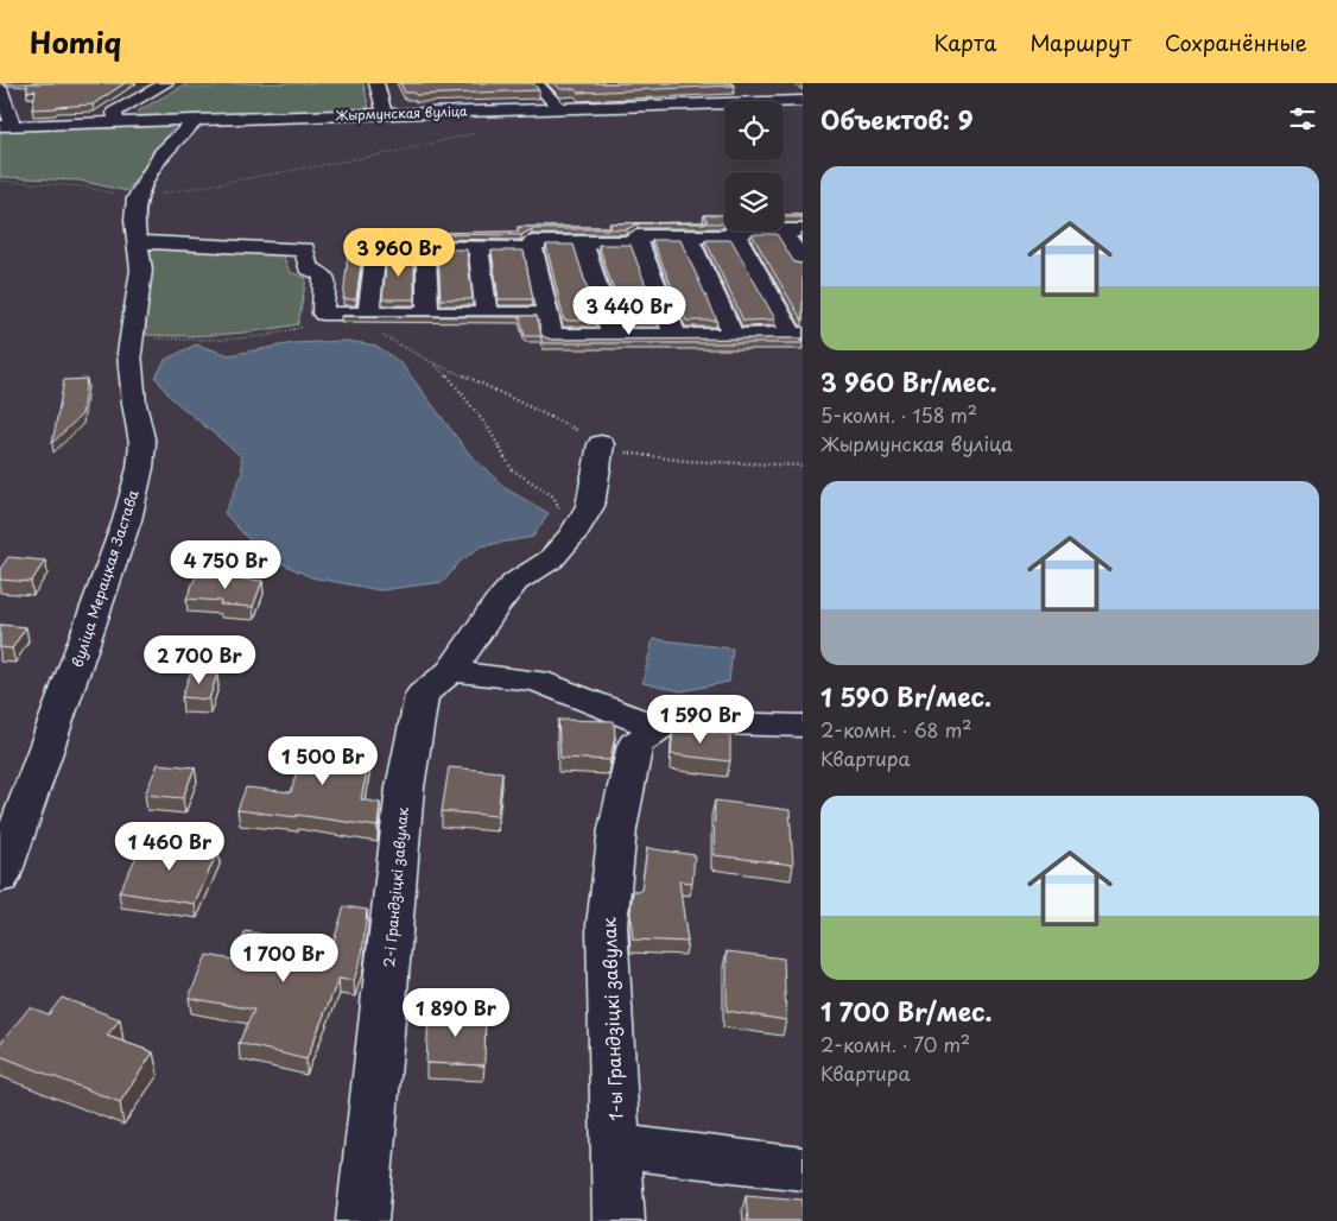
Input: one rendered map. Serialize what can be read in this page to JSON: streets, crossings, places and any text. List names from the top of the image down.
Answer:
{
  "streets": {
    "street": [
      "Жырмунская вуліца",
      "вуліца Мерацкая Застава",
      "2-і Грандзіцкі завулак",
      "1-ы Грандзіцкі завулак"
    ]
  },
  "page": {
    "header": "Homiq",
    "nav": ["Карта", "Маршрут", "Сохранённые"],
    "heading": "Объектов: 9",
    "list": [
      {
        "name": "3 960 Br/мес.",
        "note": "5-комн. · 158 m² · Жырмунская вуліца"
      },
      {
        "name": "1 590 Br/мес.",
        "note": "2-комн. · 68 m² · Квартира"
      },
      {
        "name": "1 700 Br/мес.",
        "note": "2-комн. · 70 m² · Квартира"
      }
    ],
    "price": [
      "3 960 Br",
      "3 440 Br",
      "4 750 Br",
      "2 700 Br",
      "1 590 Br",
      "1 500 Br",
      "1 460 Br",
      "1 700 Br",
      "1 890 Br"
    ]
  }
}
